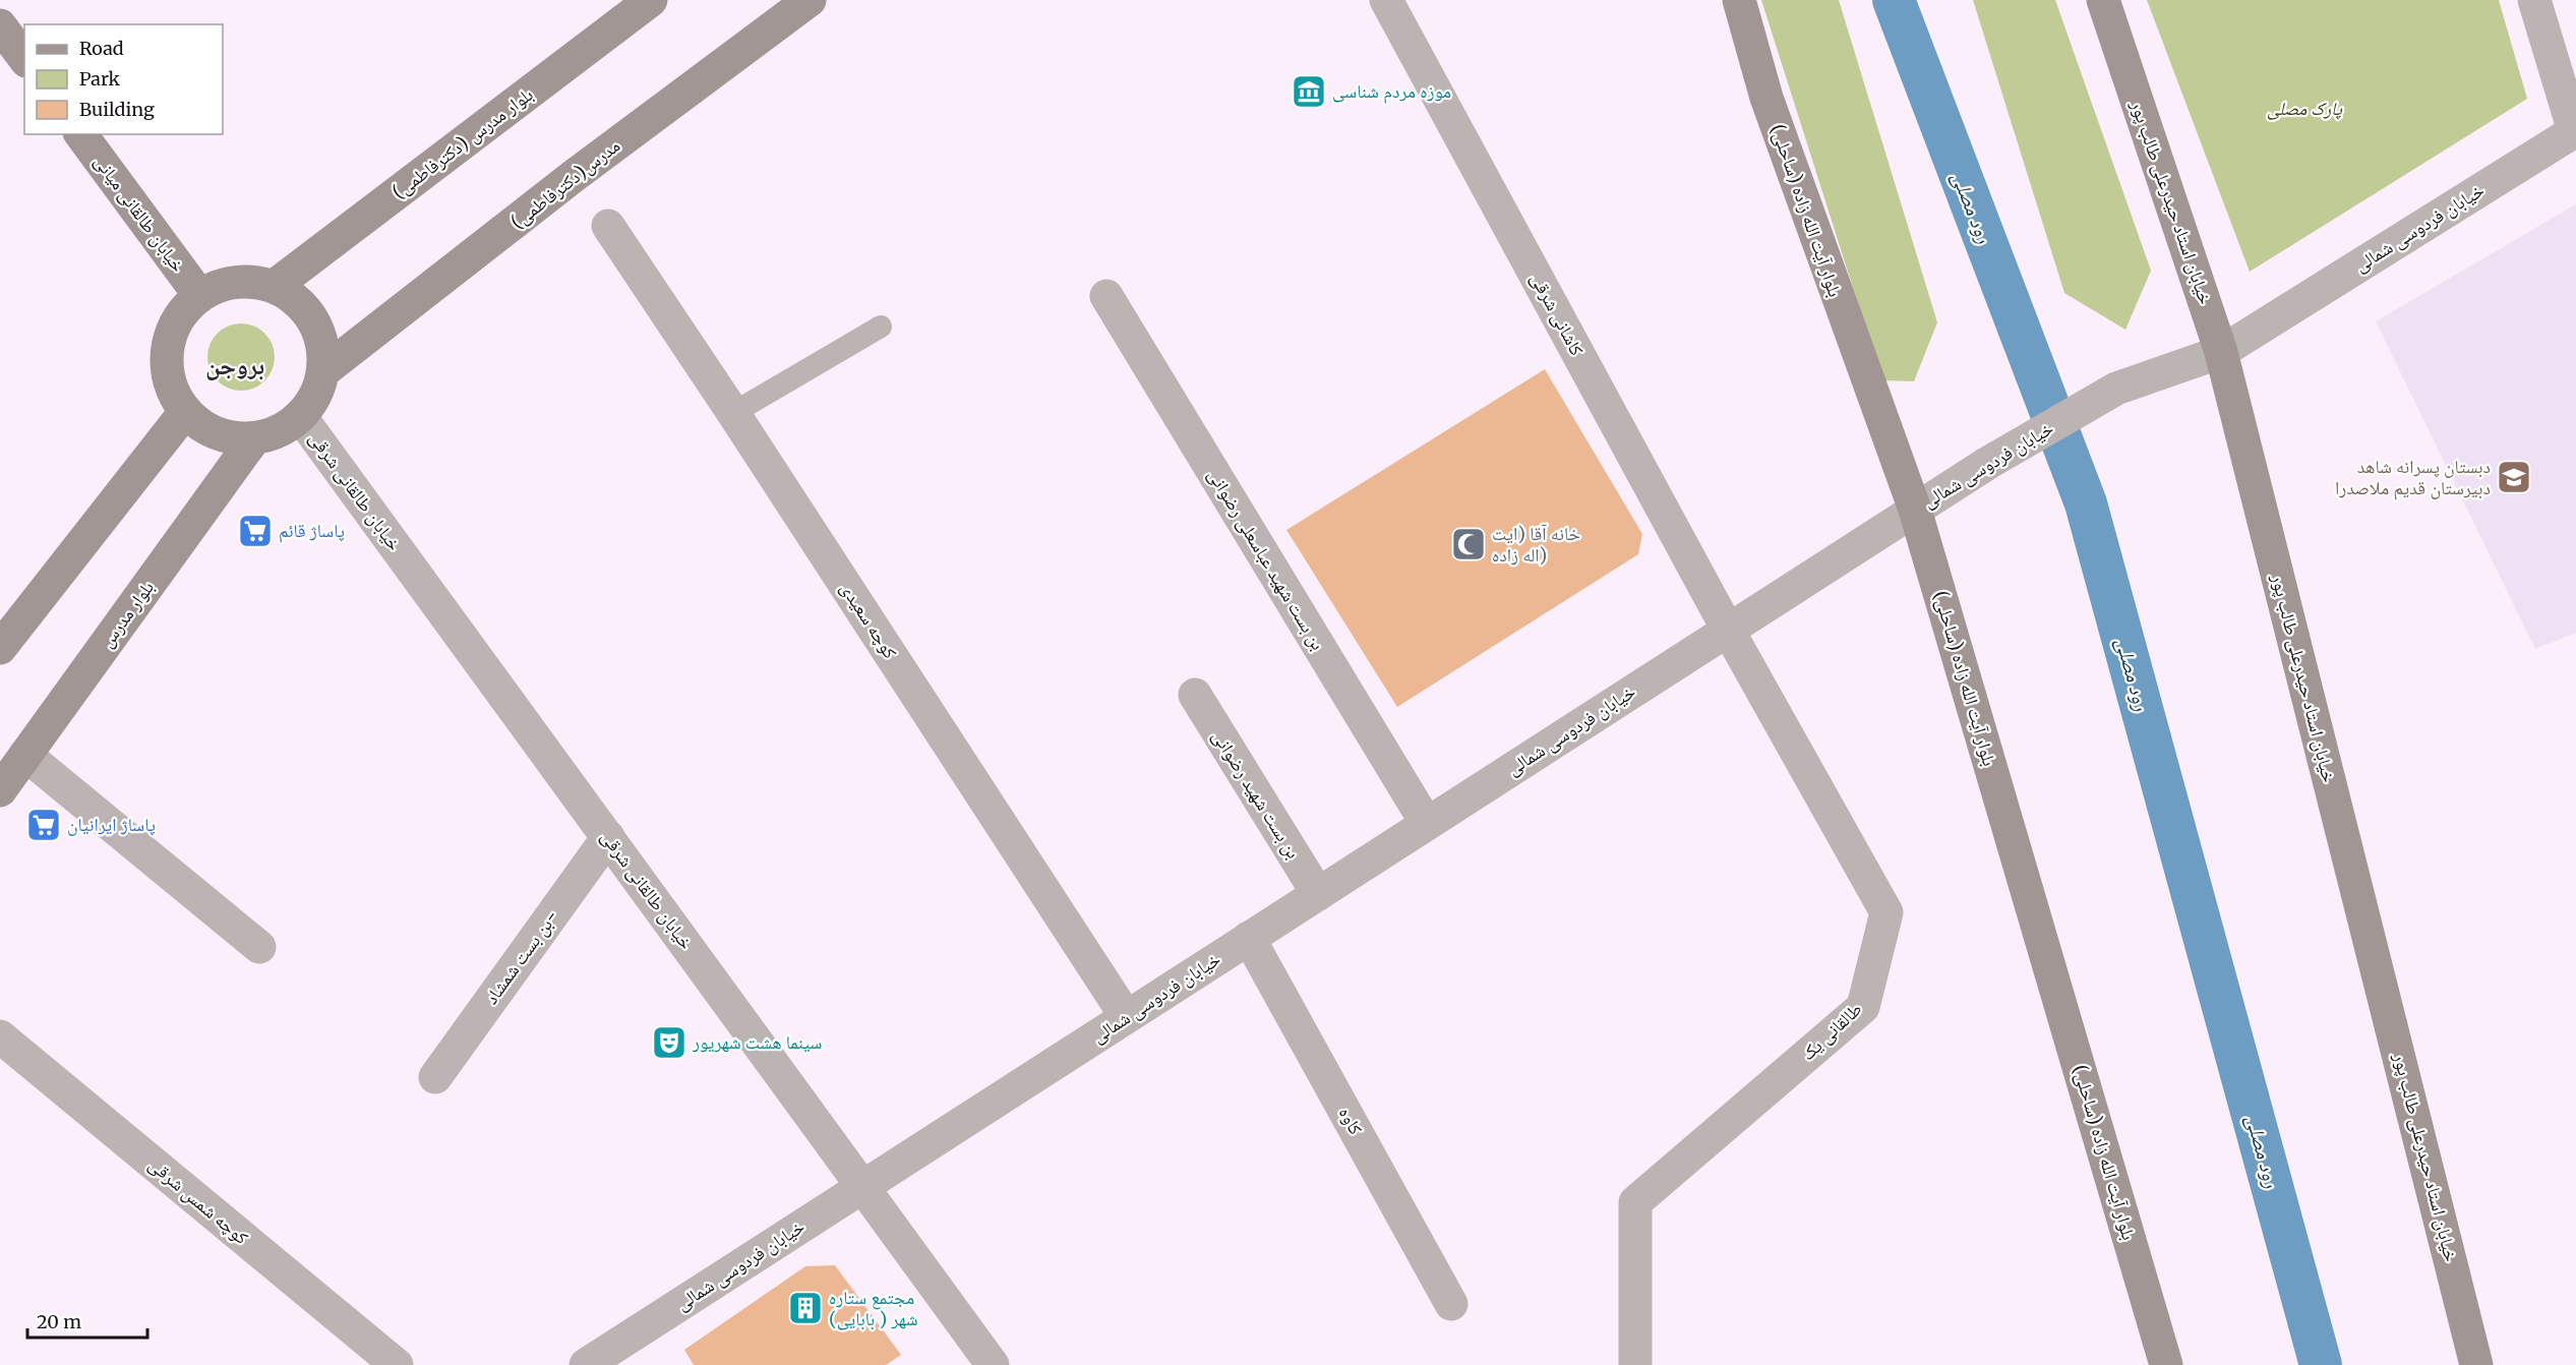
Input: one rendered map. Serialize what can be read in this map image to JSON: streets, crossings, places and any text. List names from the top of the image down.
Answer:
{
  "streets": {
    "main road": [
      "بلوار مدرس (دکترفاطمی)",
      "مدرس(دکترفاطمی)",
      "خیابان استاد حیدرعلی طالب پور",
      "بلوار آیت الله زاده (ساحلی)",
      "خیابان طالقانی میانی",
      "بلوار مدرس"
    ],
    "street": [
      "خیابان فردوسی شمالی",
      "کاشانی شرقی",
      "خیابان طالقانی شرقی",
      "بن بست شهید عباسعلی رضوانی",
      "کوچه سعیدی",
      "بن بست شهید رضوانی",
      "بن بست شمشاد-",
      "طالقانی یک",
      "کاوه",
      "کوچه شمس شرقی"
    ]
  },
  "crossings": [
    ["بلوار مدرس (دکترفاطمی)", "مدرس(دکترفاطمی)"],
    ["بلوار مدرس (دکترفاطمی)", "خیابان طالقانی میانی"],
    ["بلوار مدرس (دکترفاطمی)", "خیابان طالقانی شرقی"],
    ["بلوار مدرس (دکترفاطمی)", "بلوار مدرس"],
    ["مدرس(دکترفاطمی)", "خیابان طالقانی میانی"],
    ["مدرس(دکترفاطمی)", "خیابان طالقانی شرقی"],
    ["مدرس(دکترفاطمی)", "بلوار مدرس"],
    ["خیابان استاد حیدرعلی طالب پور", "خیابان فردوسی شمالی"],
    ["بلوار آیت الله زاده (ساحلی)", "خیابان فردوسی شمالی"],
    ["خیابان طالقانی میانی", "خیابان طالقانی شرقی"],
    ["خیابان طالقانی میانی", "بلوار مدرس"],
    ["خیابان فردوسی شمالی", "کاشانی شرقی"],
    ["خیابان فردوسی شمالی", "خیابان طالقانی شرقی"],
    ["خیابان فردوسی شمالی", "بن بست شهید عباسعلی رضوانی"],
    ["خیابان فردوسی شمالی", "کوچه سعیدی"],
    ["خیابان فردوسی شمالی", "بن بست شهید رضوانی"],
    ["خیابان فردوسی شمالی", "طالقانی یک"],
    ["خیابان فردوسی شمالی", "کاوه"],
    ["کاشانی شرقی", "طالقانی یک"],
    ["خیابان طالقانی شرقی", "بلوار مدرس"],
    ["خیابان طالقانی شرقی", "بن بست شمشاد-"]
  ],
  "districts": ["بروجن"],
  "water": ["رود مصلی"],
  "parks": ["پارک مصلی"],
  "places": {
    "museum": ["موزه مردم شناسی"],
    "school or university": ["دبستان پسرانه شاهد دبیرستان قدیم ملاصدرا"],
    "supermarket": ["پاساژ قائم", "پاساژ ایرانیان"],
    "mosque": ["خانه آقا (ایت اله زاده)"],
    "theatre": ["سینما هشت شهریور"],
    "building": ["مجتمع ستاره شهر ( بابایی)"]
  },
  "legend": ["Road", "Park", "Building"],
  "scale_bar": "20 m"
}
